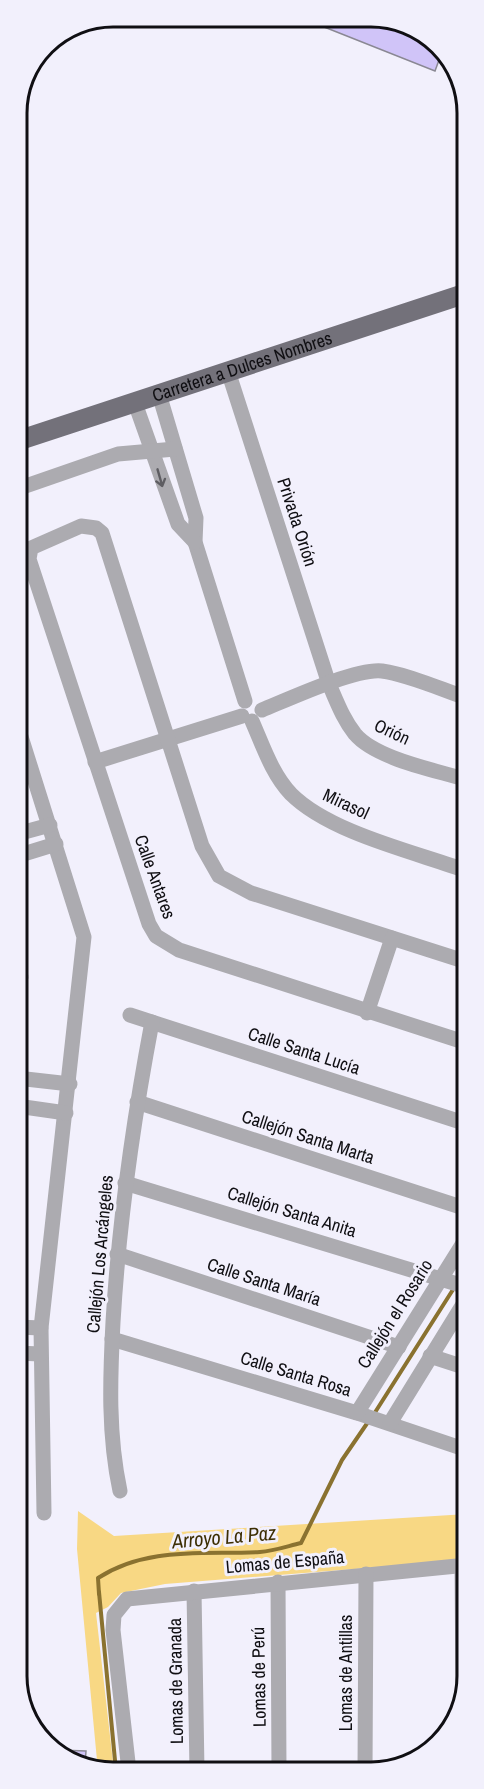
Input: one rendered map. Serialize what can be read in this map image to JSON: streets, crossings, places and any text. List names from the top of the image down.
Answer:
{
  "streets": {
    "main road": ["Carretera a Dulces Nombres"],
    "street": [
      "Privada Orión",
      "Orión",
      "Mirasol",
      "Calle Antares",
      "Calle Santa Lucía",
      "Callejón Santa Marta",
      "Callejón Santa Anita",
      "Callejón Los Arcángeles",
      "Calle Santa María",
      "Callejón el Rosario",
      "Calle Santa Rosa",
      "Lomas de España",
      "Lomas de Antillas",
      "Lomas de Perú",
      "Lomas de Granada"
    ]
  },
  "crossings": [
    ["Carretera a Dulces Nombres", "Privada Orión"],
    ["Carretera a Dulces Nombres", "Mirasol"],
    ["Privada Orión", "Orión"],
    ["Calle Santa Lucía", "Callejón Los Arcángeles"],
    ["Callejón Santa Marta", "Callejón Los Arcángeles"],
    ["Callejón Santa Anita", "Callejón Los Arcángeles"],
    ["Callejón Santa Anita", "Callejón el Rosario"],
    ["Callejón Los Arcángeles", "Calle Santa María"],
    ["Callejón Los Arcángeles", "Calle Santa Rosa"],
    ["Calle Santa María", "Callejón el Rosario"],
    ["Callejón el Rosario", "Calle Santa Rosa"],
    ["Lomas de España", "Lomas de Antillas"],
    ["Lomas de España", "Lomas de Perú"],
    ["Lomas de España", "Lomas de Granada"]
  ],
  "water": ["Arroyo La Paz"]
}
